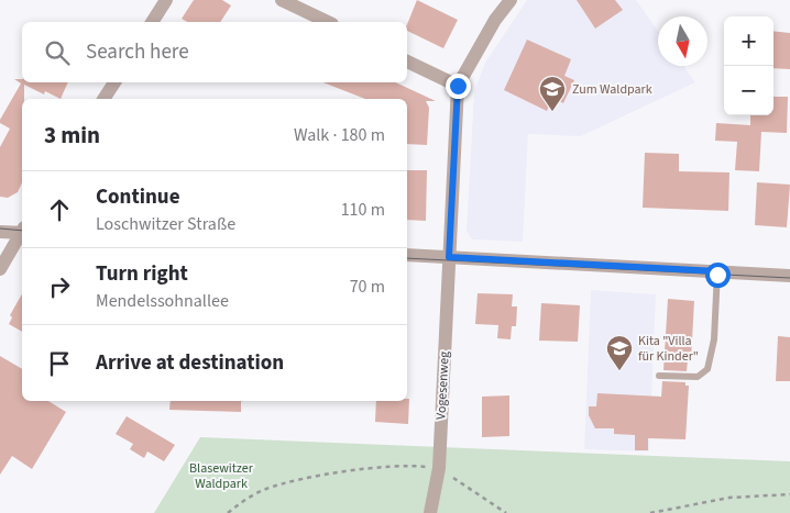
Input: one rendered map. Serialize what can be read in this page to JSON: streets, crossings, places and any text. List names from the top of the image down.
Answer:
{
  "streets": {
    "street": ["Vogesenweg"]
  },
  "parks": ["Blasewitzer Waldpark"],
  "places": {
    "school or university": ["Zum Waldpark", "Kita \"Villa für Kinder\""]
  },
  "north": "bottom",
  "page": {
    "map_buttons": ["+", "−"],
    "search": "Search here",
    "heading": ["3 min", "Walk · 180 m"],
    "list": [
      ["Continue", "Loschwitzer Straße", "110 m"],
      ["Turn right", "Mendelssohnallee", "70 m"],
      "Arrive at destination"
    ]
  }
}
